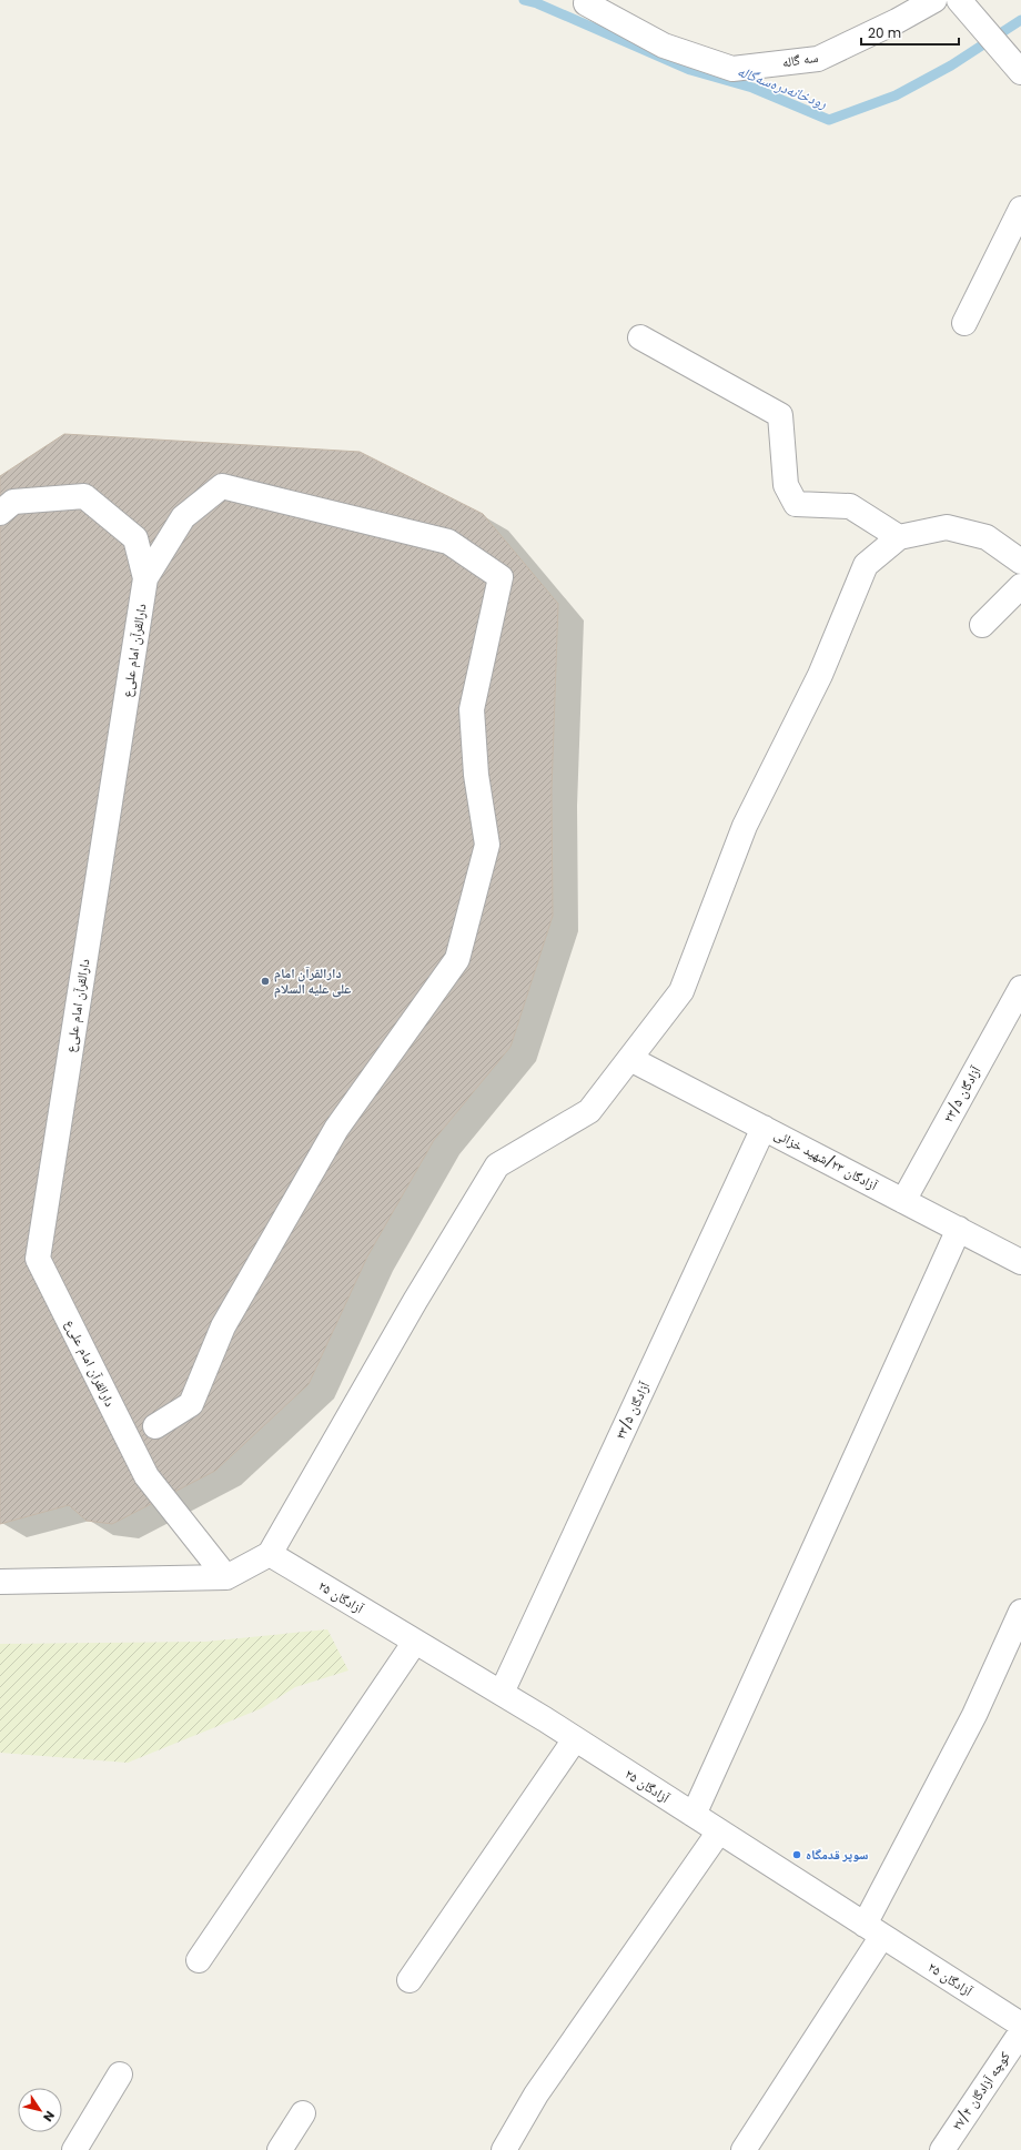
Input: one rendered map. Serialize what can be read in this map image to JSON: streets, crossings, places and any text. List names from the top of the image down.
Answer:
{
  "streets": {
    "street": [
      "سه گاله",
      "دارالقرآن امام علی‌ع",
      "آزادگان ۲۳/۵",
      "آزادگان ۲۳/شهید خزائی",
      "آزادگان ۲۵",
      "کوچه آزادگان ۲۷/۴"
    ]
  },
  "crossings": [
    ["آزادگان ۲۳/۵", "آزادگان ۲۳/شهید خزائی"],
    ["آزادگان ۲۳/۵", "آزادگان ۲۵"]
  ],
  "water": ["رودخانه‌دره‌سه‌گاله"],
  "places": ["دارالقرآن امام علی علیه السلام", "سوپر قدمگاه"],
  "scale_bar": "20 m",
  "north": "bottom right"
}
